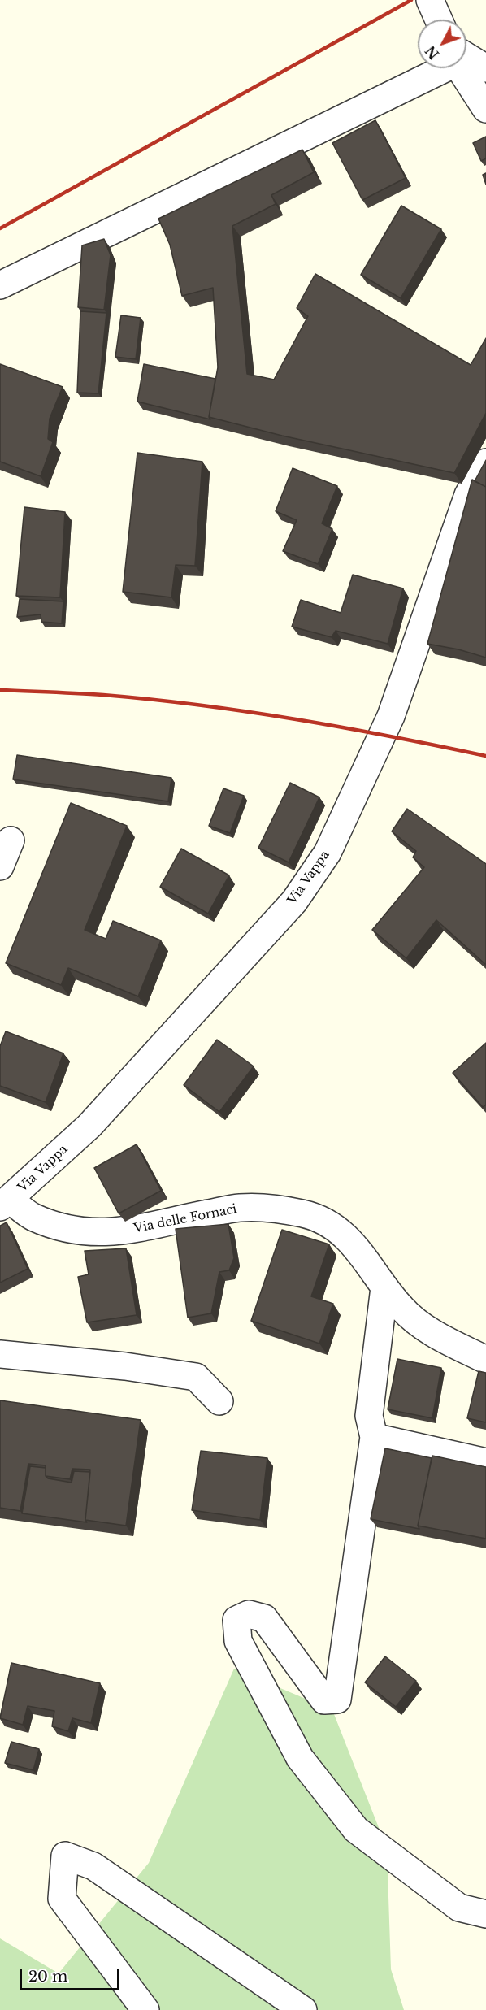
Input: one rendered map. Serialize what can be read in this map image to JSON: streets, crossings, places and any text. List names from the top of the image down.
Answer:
{
  "streets": {
    "street": ["Via Vappa", "Via delle Fornaci"]
  },
  "crossings": [
    ["Via Vappa", "Via delle Fornaci"]
  ],
  "scale_bar": "20 m",
  "north": "bottom left"
}
